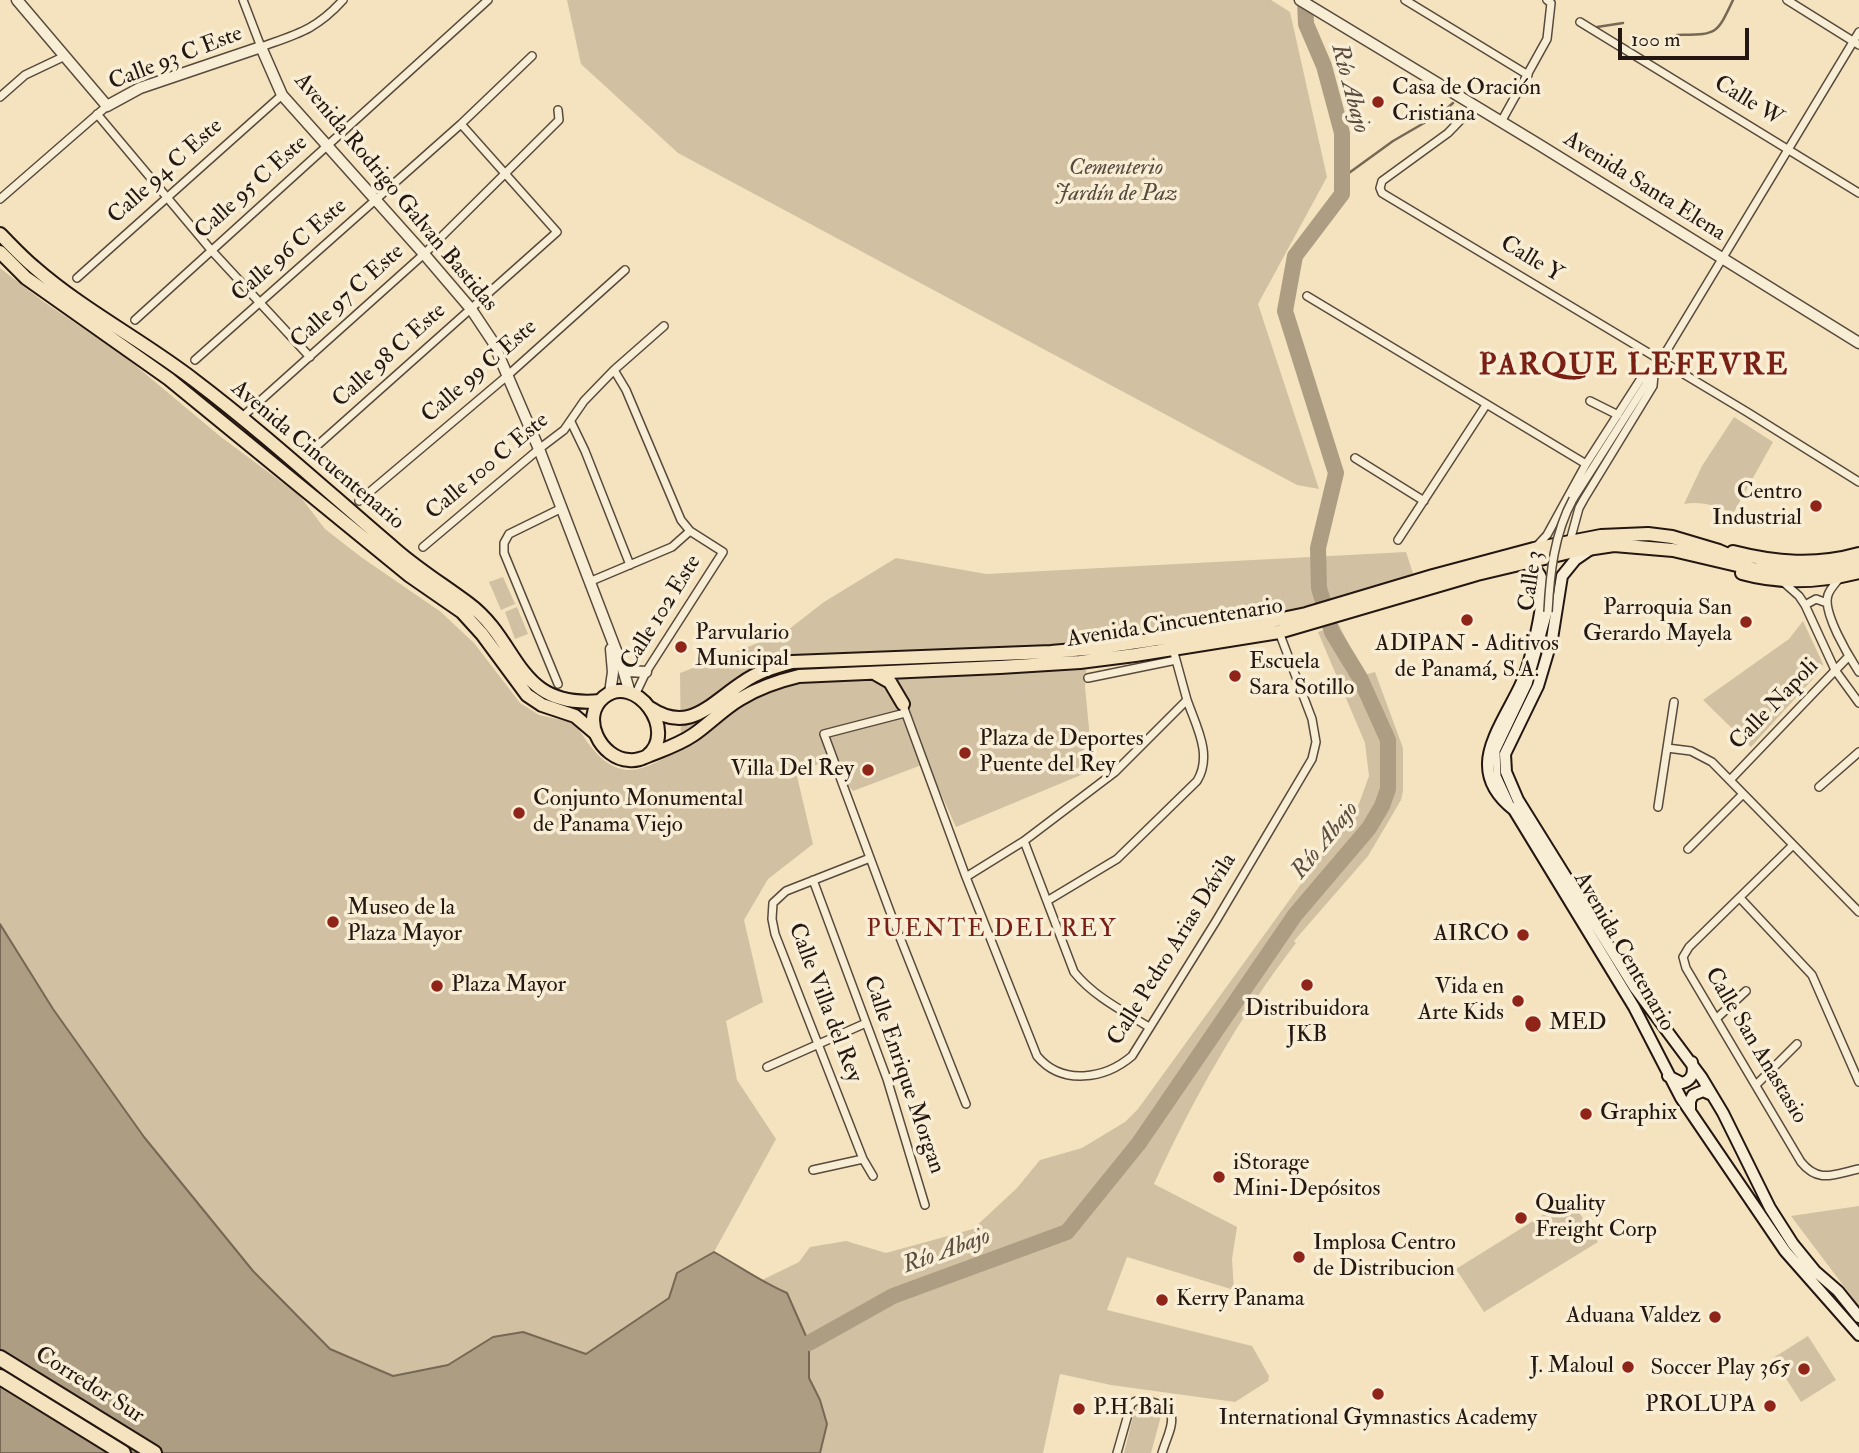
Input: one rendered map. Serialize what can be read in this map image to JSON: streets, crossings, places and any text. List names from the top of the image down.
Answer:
{
  "streets": {
    "highway": ["Corredor Sur"],
    "main road": ["Avenida Cincuentenario", "Avenida Centenario"],
    "street": [
      "Calle 93 C Este",
      "Calle W",
      "Calle 94 C Este",
      "Avenida Santa Elena",
      "Calle 95 C Este",
      "Avenida Rodrigo Galvan Bastidas",
      "Calle 96 C Este",
      "Calle Y",
      "Calle 97 C Este",
      "Calle 98 C Este",
      "Calle 99 C Este",
      "Calle 100 C Este",
      "Calle 3",
      "Calle 102 Este",
      "Calle Napoli",
      "Calle Pedro Arias Dávila",
      "Calle Villa del Rey",
      "Calle San Anastasio",
      "Calle Enrique Morgan"
    ]
  },
  "crossings": [
    ["Calle 93 C Este", "Avenida Rodrigo Galvan Bastidas"],
    ["Calle W", "Calle 3"],
    ["Calle 94 C Este", "Avenida Rodrigo Galvan Bastidas"],
    ["Avenida Santa Elena", "Calle Y"],
    ["Avenida Santa Elena", "Calle 3"],
    ["Calle 95 C Este", "Avenida Rodrigo Galvan Bastidas"],
    ["Avenida Rodrigo Galvan Bastidas", "Calle 96 C Este"],
    ["Avenida Rodrigo Galvan Bastidas", "Calle 97 C Este"],
    ["Avenida Rodrigo Galvan Bastidas", "Calle 98 C Este"],
    ["Avenida Rodrigo Galvan Bastidas", "Calle 99 C Este"],
    ["Avenida Rodrigo Galvan Bastidas", "Avenida Cincuentenario"],
    ["Avenida Rodrigo Galvan Bastidas", "Calle 100 C Este"],
    ["Avenida Rodrigo Galvan Bastidas", "Calle 102 Este"],
    ["Calle Y", "Calle 3"],
    ["Calle 97 C Este", "Calle 98 C Este"],
    ["Calle 97 C Este", "Avenida Cincuentenario"],
    ["Avenida Cincuentenario", "Calle 3"],
    ["Avenida Cincuentenario", "Calle 102 Este"],
    ["Avenida Cincuentenario", "Calle Pedro Arias Dávila"],
    ["Calle 3", "Avenida Centenario"],
    ["Calle Villa del Rey", "Calle Enrique Morgan"]
  ],
  "districts": ["PARQUE LEFEVRE", "PUENTE DEL REY"],
  "water": ["Río Abajo"],
  "parks": ["Cementerio Jardín de Paz"],
  "places": [
    "Casa de Oración Cristiana",
    "Centro Industrial",
    "ADIPAN - Aditivos de Panamá, S.A.",
    "Parroquia San Gerardo Mayela",
    "Parvulario Municipal",
    "Escuela Sara Sotillo",
    "Plaza de Deportes Puente del Rey",
    "Villa Del Rey",
    "Conjunto Monumental de Panama Viejo",
    "Museo de la Plaza Mayor",
    "AIRCO",
    "Distribuidora JKB",
    "Plaza Mayor",
    "Vida en Arte Kids",
    "MED",
    "Graphix",
    "iStorage Mini-Depósitos",
    "Quality Freight Corp",
    "Implosa Centro de Distribucion",
    "Kerry Panama",
    "Aduana Valdez",
    "J. Maloul",
    "Soccer Play 365",
    "International Gymnastics Academy",
    "PROLUPA",
    "P.H. Bali"
  ],
  "scale_bar": "100 m"
}
